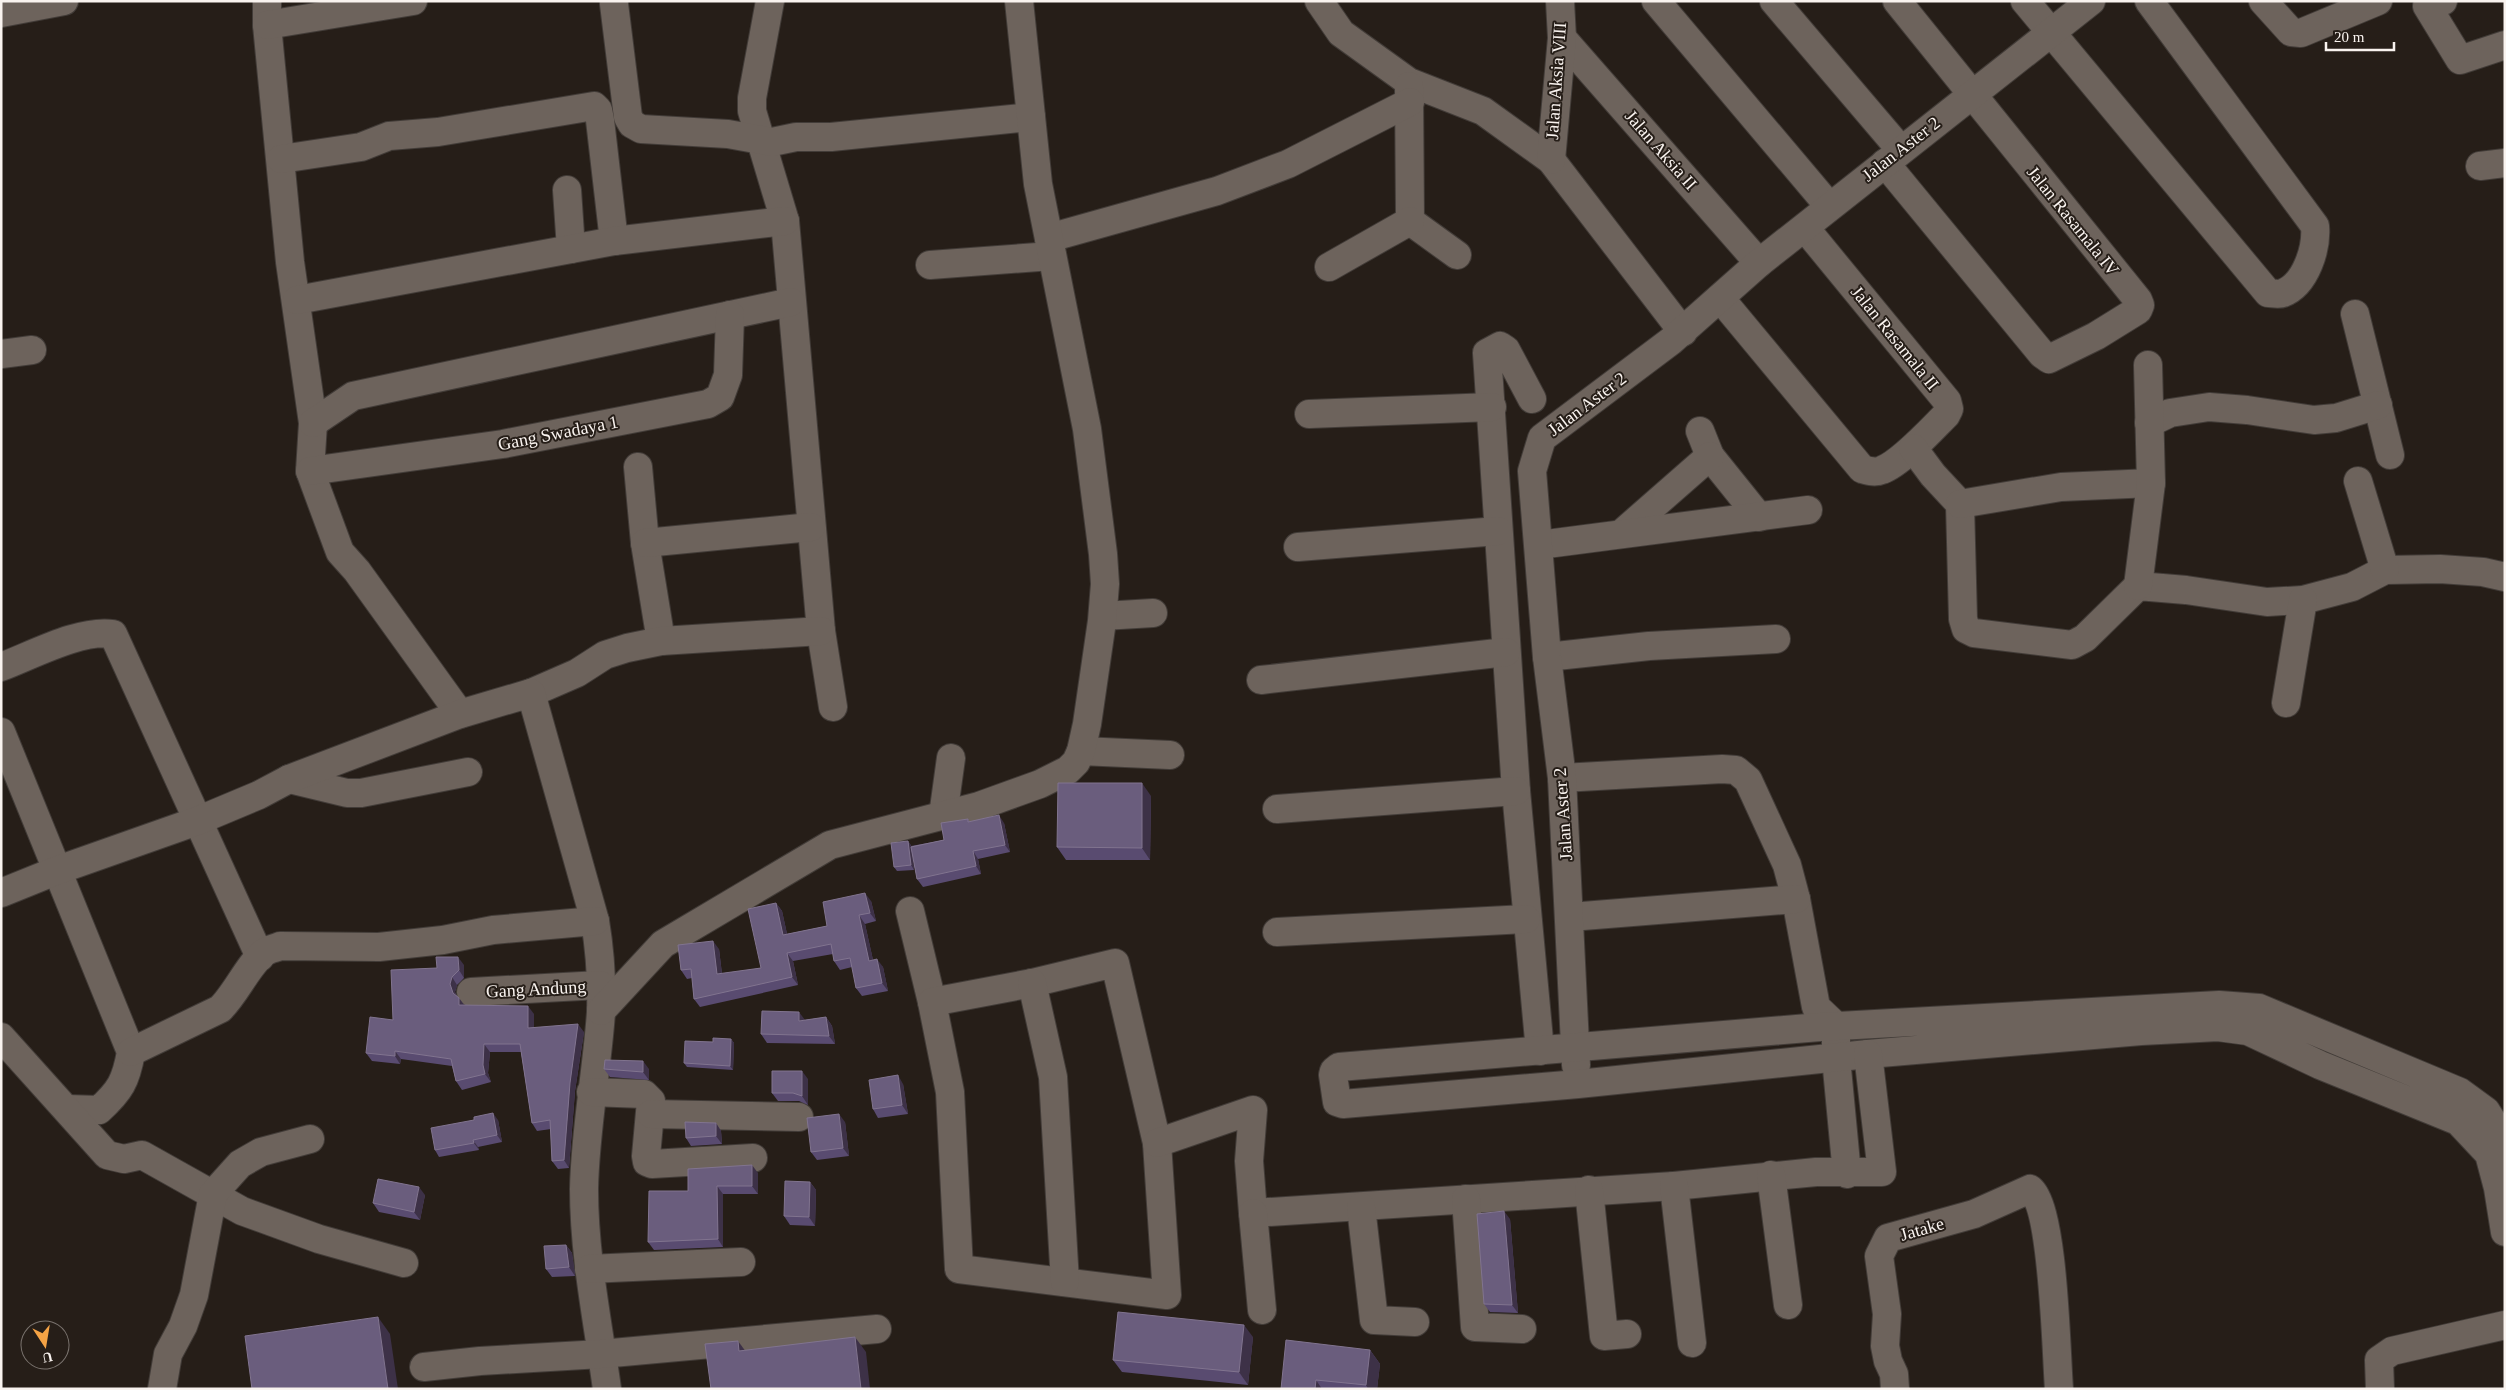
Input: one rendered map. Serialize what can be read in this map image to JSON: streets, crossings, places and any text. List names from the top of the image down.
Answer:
{
  "streets": {
    "street": [
      "Jalan Aksia VIII",
      "Jalan Aster 2",
      "Jalan Aksia II",
      "Jalan Rasamala IV",
      "Jalan Rasamala II",
      "Gang Swadaya 1",
      "Gang Andung",
      "Jatake"
    ]
  },
  "crossings": [
    ["Jalan Aksia VIII", "Jalan Aksia II"],
    ["Jalan Aster 2", "Jalan Aksia II"],
    ["Jalan Aster 2", "Jalan Rasamala IV"],
    ["Jalan Aster 2", "Jalan Rasamala II"]
  ],
  "scale_bar": "20 m",
  "north": "bottom"
}
